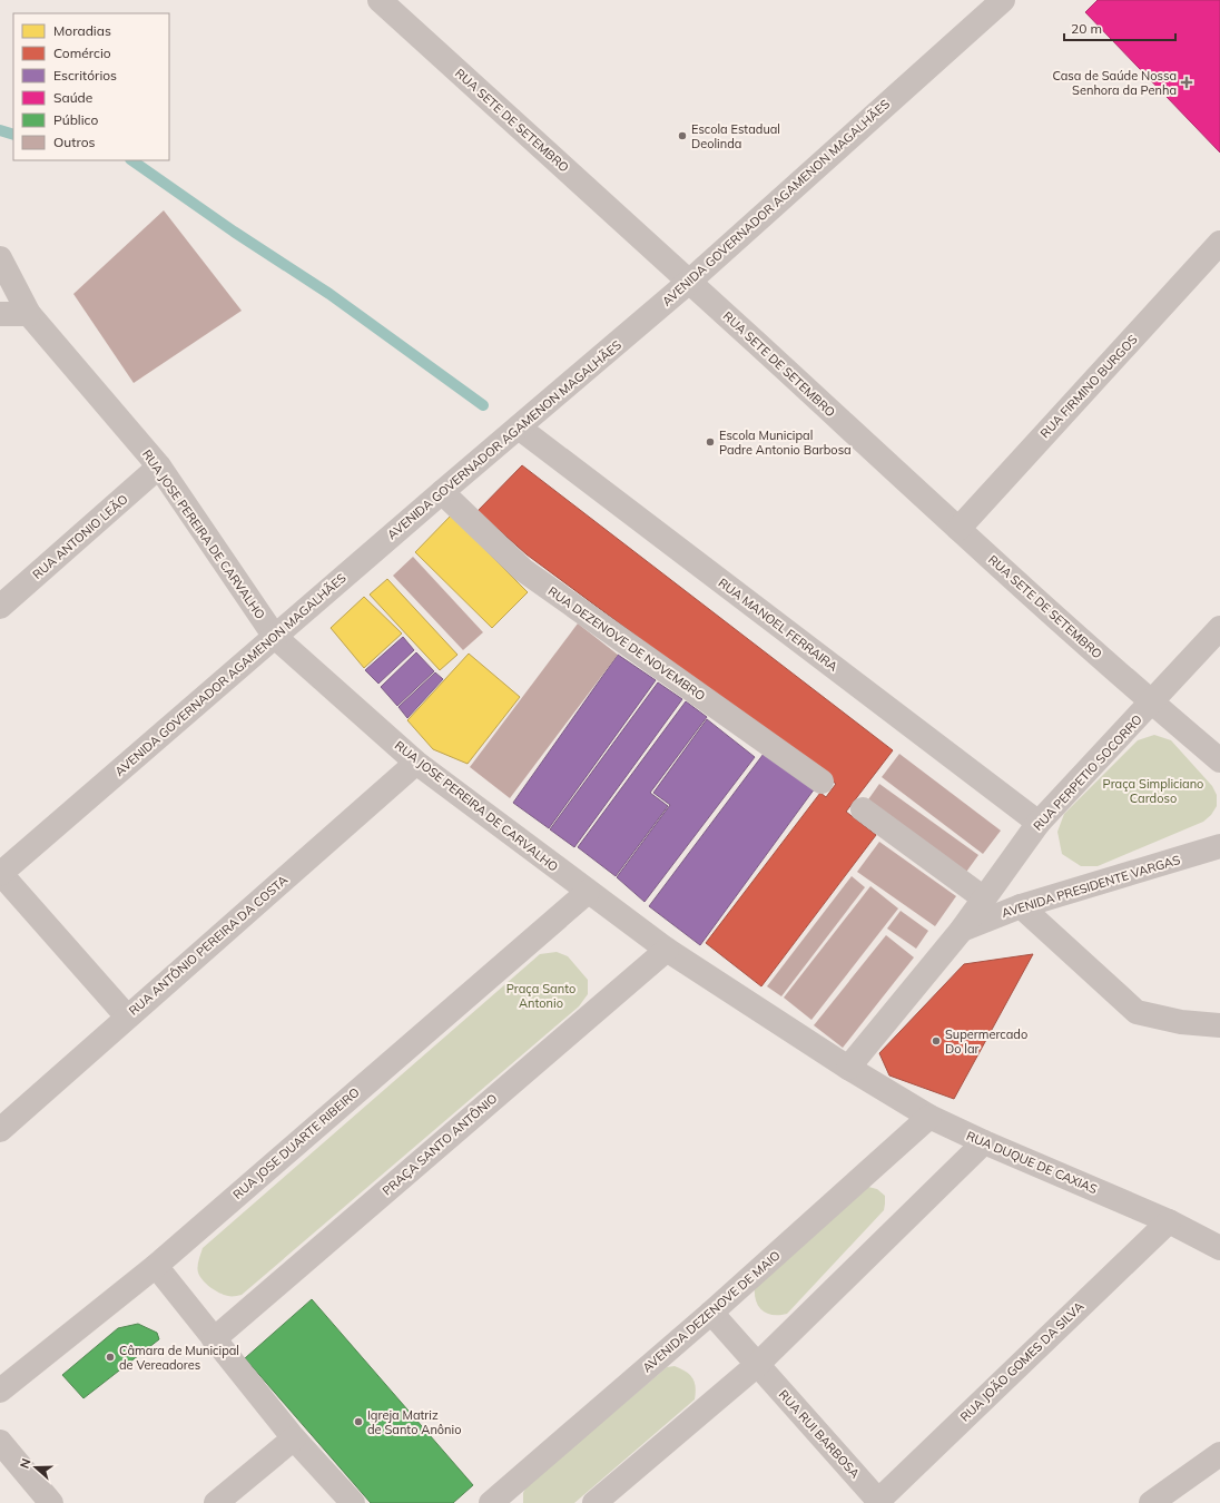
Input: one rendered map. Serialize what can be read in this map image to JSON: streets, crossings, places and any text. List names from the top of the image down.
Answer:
{
  "streets": {
    "street": [
      "RUA SETE DE SETEMBRO",
      "AVENIDA GOVERNADOR AGAMENON MAGALHÃES",
      "RUA FIRMINO BURGOS",
      "RUA JOSE PEREIRA DE CARVALHO",
      "RUA ANTONIO LEÃO",
      "RUA MANOEL FERRAIRA",
      "RUA DEZENOVE DE NOVEMBRO",
      "RUA PERPETIO SOCORRO",
      "AVENIDA PRESIDENTE VARGAS",
      "RUA ANTÔNIO PEREIRA DA COSTA",
      "RUA JOSE DUARTE RIBEIRO",
      "PRAÇA SANTO ANTÔNIO",
      "RUA DUQUE DE CAXIAS",
      "AVENIDA DEZENOVE DE MAIO",
      "RUA JOÃO GOMES DA SILVA",
      "RUA RUI BARBOSA"
    ]
  },
  "crossings": [
    ["RUA SETE DE SETEMBRO", "AVENIDA GOVERNADOR AGAMENON MAGALHÃES"],
    ["RUA SETE DE SETEMBRO", "RUA FIRMINO BURGOS"],
    ["RUA SETE DE SETEMBRO", "RUA PERPETIO SOCORRO"],
    ["AVENIDA GOVERNADOR AGAMENON MAGALHÃES", "RUA JOSE PEREIRA DE CARVALHO"],
    ["AVENIDA GOVERNADOR AGAMENON MAGALHÃES", "RUA MANOEL FERRAIRA"],
    ["AVENIDA GOVERNADOR AGAMENON MAGALHÃES", "RUA DEZENOVE DE NOVEMBRO"],
    ["RUA JOSE PEREIRA DE CARVALHO", "RUA ANTONIO LEÃO"],
    ["RUA JOSE PEREIRA DE CARVALHO", "RUA PERPETIO SOCORRO"],
    ["RUA JOSE PEREIRA DE CARVALHO", "RUA ANTÔNIO PEREIRA DA COSTA"],
    ["RUA JOSE PEREIRA DE CARVALHO", "RUA JOSE DUARTE RIBEIRO"],
    ["RUA JOSE PEREIRA DE CARVALHO", "PRAÇA SANTO ANTÔNIO"],
    ["RUA JOSE PEREIRA DE CARVALHO", "RUA DUQUE DE CAXIAS"],
    ["RUA MANOEL FERRAIRA", "RUA PERPETIO SOCORRO"],
    ["RUA PERPETIO SOCORRO", "AVENIDA PRESIDENTE VARGAS"],
    ["RUA PERPETIO SOCORRO", "RUA DUQUE DE CAXIAS"],
    ["RUA DUQUE DE CAXIAS", "AVENIDA DEZENOVE DE MAIO"],
    ["RUA DUQUE DE CAXIAS", "RUA JOÃO GOMES DA SILVA"],
    ["AVENIDA DEZENOVE DE MAIO", "RUA RUI BARBOSA"],
    ["RUA JOÃO GOMES DA SILVA", "RUA RUI BARBOSA"]
  ],
  "parks": ["Praça Simpliciano Cardoso", "Praça Santo Antonio"],
  "places": {
    "health": ["Casa de Saúde Nossa Senhora da Penha"],
    "other": [
      "Escola Estadual Deolinda",
      "Escola Municipal Padre Antonio Barbosa",
      "Supermercado Do lar",
      "Câmara de Municipal de Vereadores",
      "Igreja Matriz de Santo Anônio"
    ]
  },
  "legend": [
    "Moradias",
    "Comércio",
    "Escritórios",
    "Saúde",
    "Público",
    "Outros"
  ],
  "scale_bar": "20 m",
  "north": "left"
}
